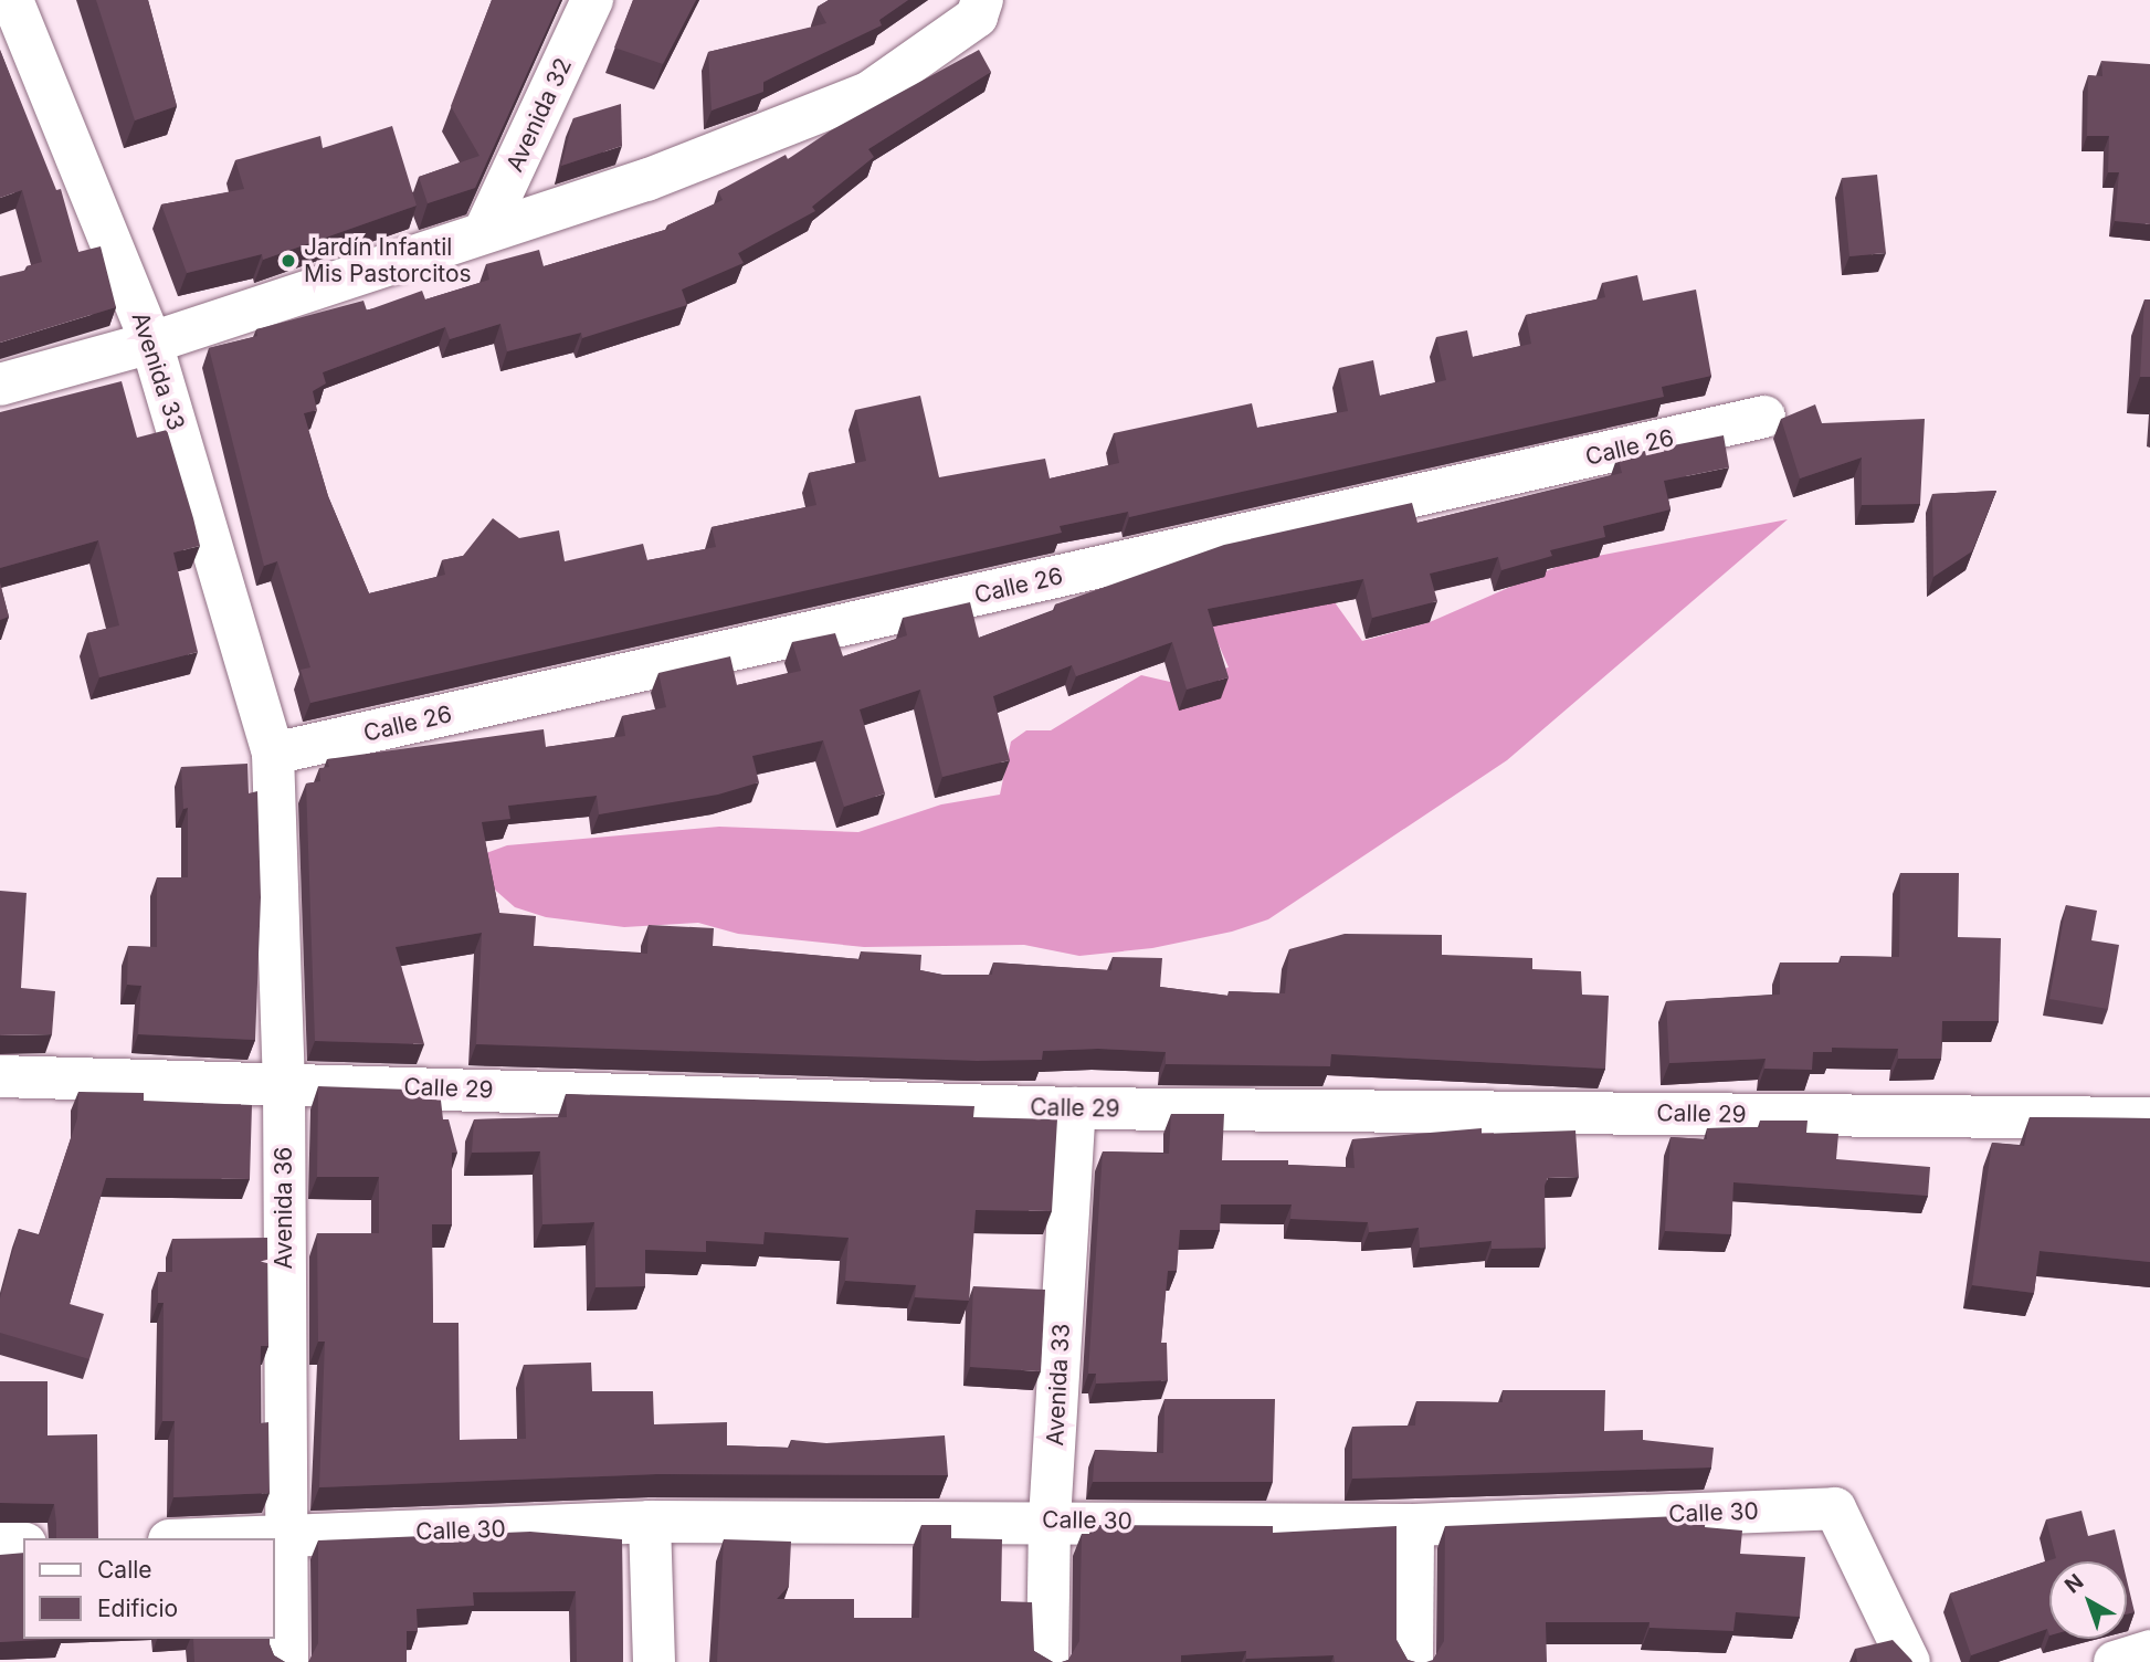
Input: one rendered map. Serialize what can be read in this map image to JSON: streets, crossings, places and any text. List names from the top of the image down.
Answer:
{
  "streets": {
    "street": [
      "Avenida 32",
      "Avenida 33",
      "Calle 26",
      "Calle 29",
      "Avenida 36",
      "Calle 30"
    ]
  },
  "crossings": [
    ["Avenida 33", "Calle 26"],
    ["Avenida 33", "Calle 29"],
    ["Avenida 33", "Avenida 36"],
    ["Avenida 33", "Calle 30"],
    ["Calle 26", "Avenida 36"],
    ["Calle 29", "Avenida 36"],
    ["Avenida 36", "Calle 30"]
  ],
  "places": ["Jardín Infantil Mis Pastorcitos"],
  "legend": ["Calle", "Edificio"],
  "north": "top left"
}
